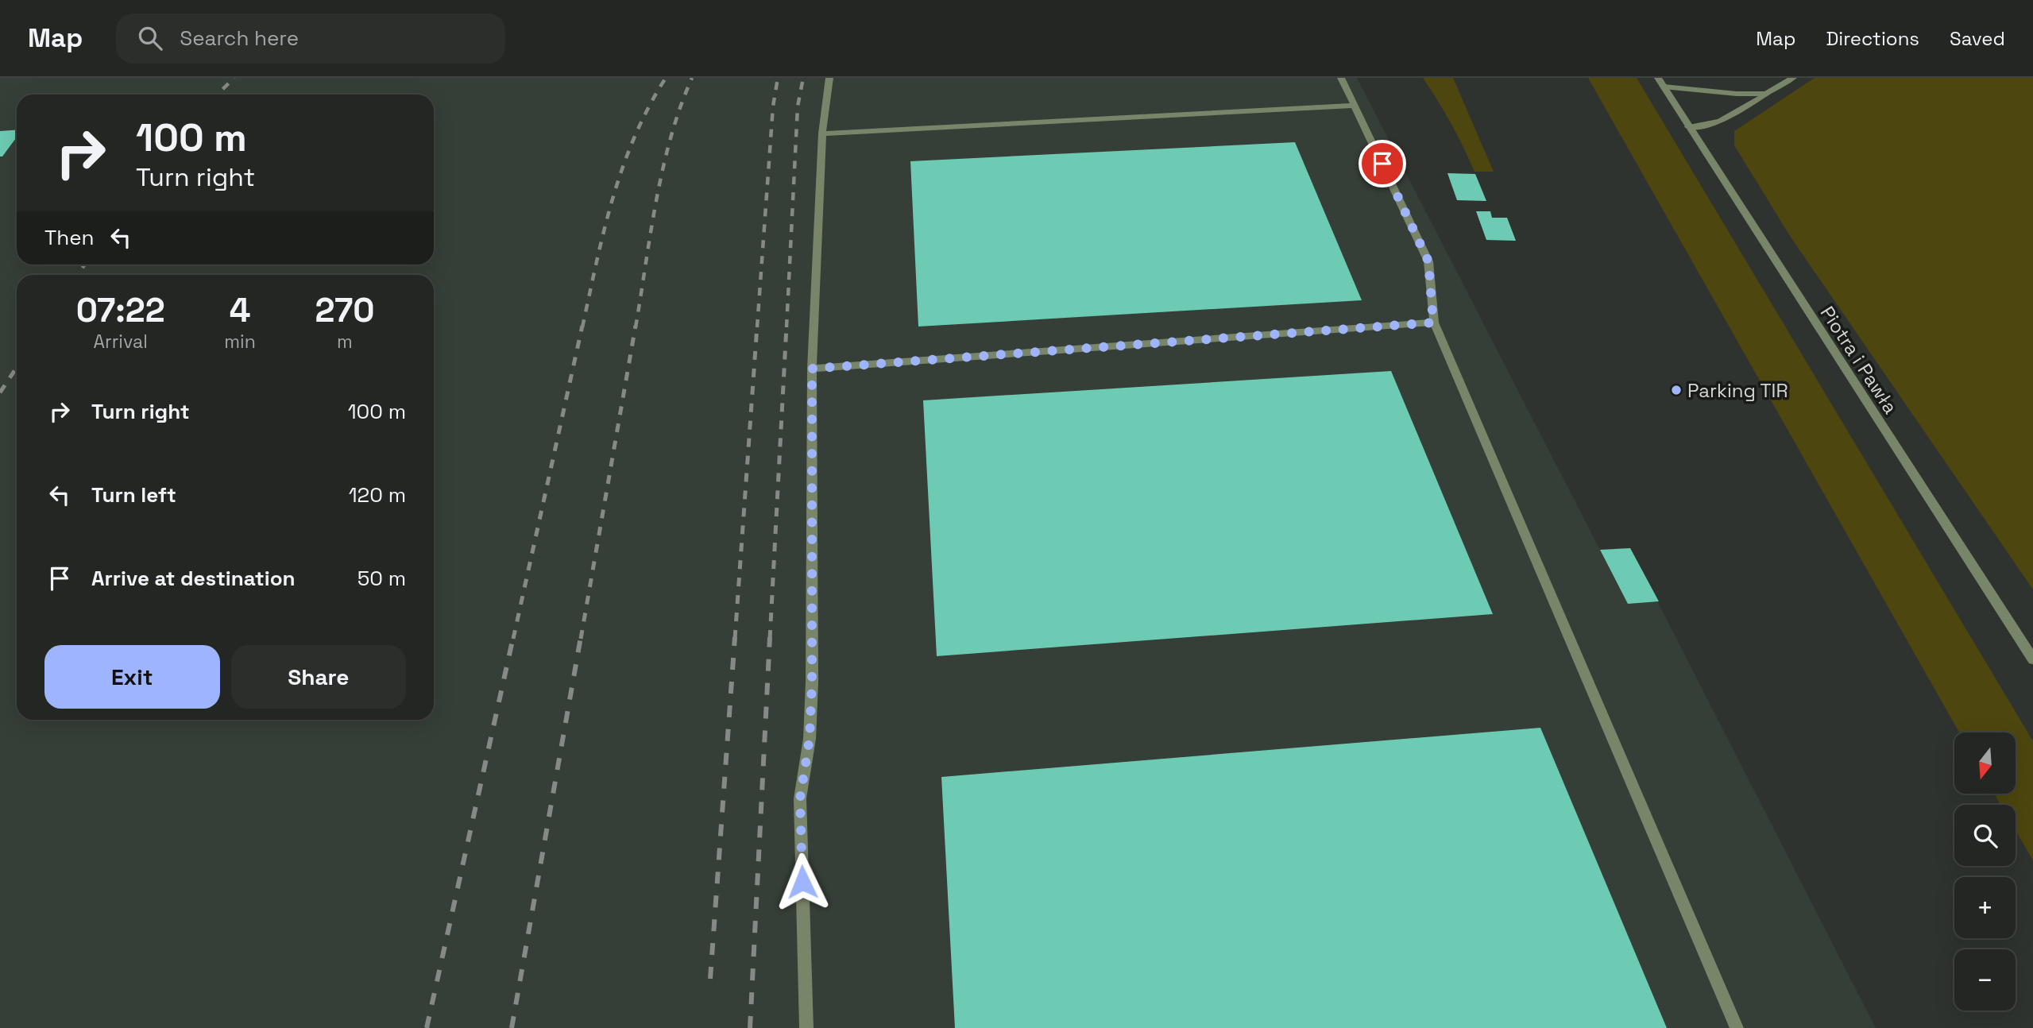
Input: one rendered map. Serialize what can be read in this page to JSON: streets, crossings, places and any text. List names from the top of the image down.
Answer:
{
  "streets": {
    "street": ["Piotra i Pawła"]
  },
  "places": ["Parking TIR"],
  "north": "bottom",
  "page": {
    "header": "Map",
    "search": "Search here",
    "nav": ["Map", "Directions", "Saved"],
    "turn": ["100 m", "Turn right"],
    "then": "Then",
    "eta": [
      "07:22",
      "Arrival",
      "4",
      "min",
      "270",
      "m"
    ],
    "list": [
      {
        "name": "Turn right",
        "value": "100 m"
      },
      {
        "name": "Turn left",
        "value": "120 m"
      },
      {
        "name": "Arrive at destination",
        "value": "50 m"
      }
    ],
    "buttons": ["Exit", "Share"],
    "map_buttons": ["+", "−"]
  }
}
